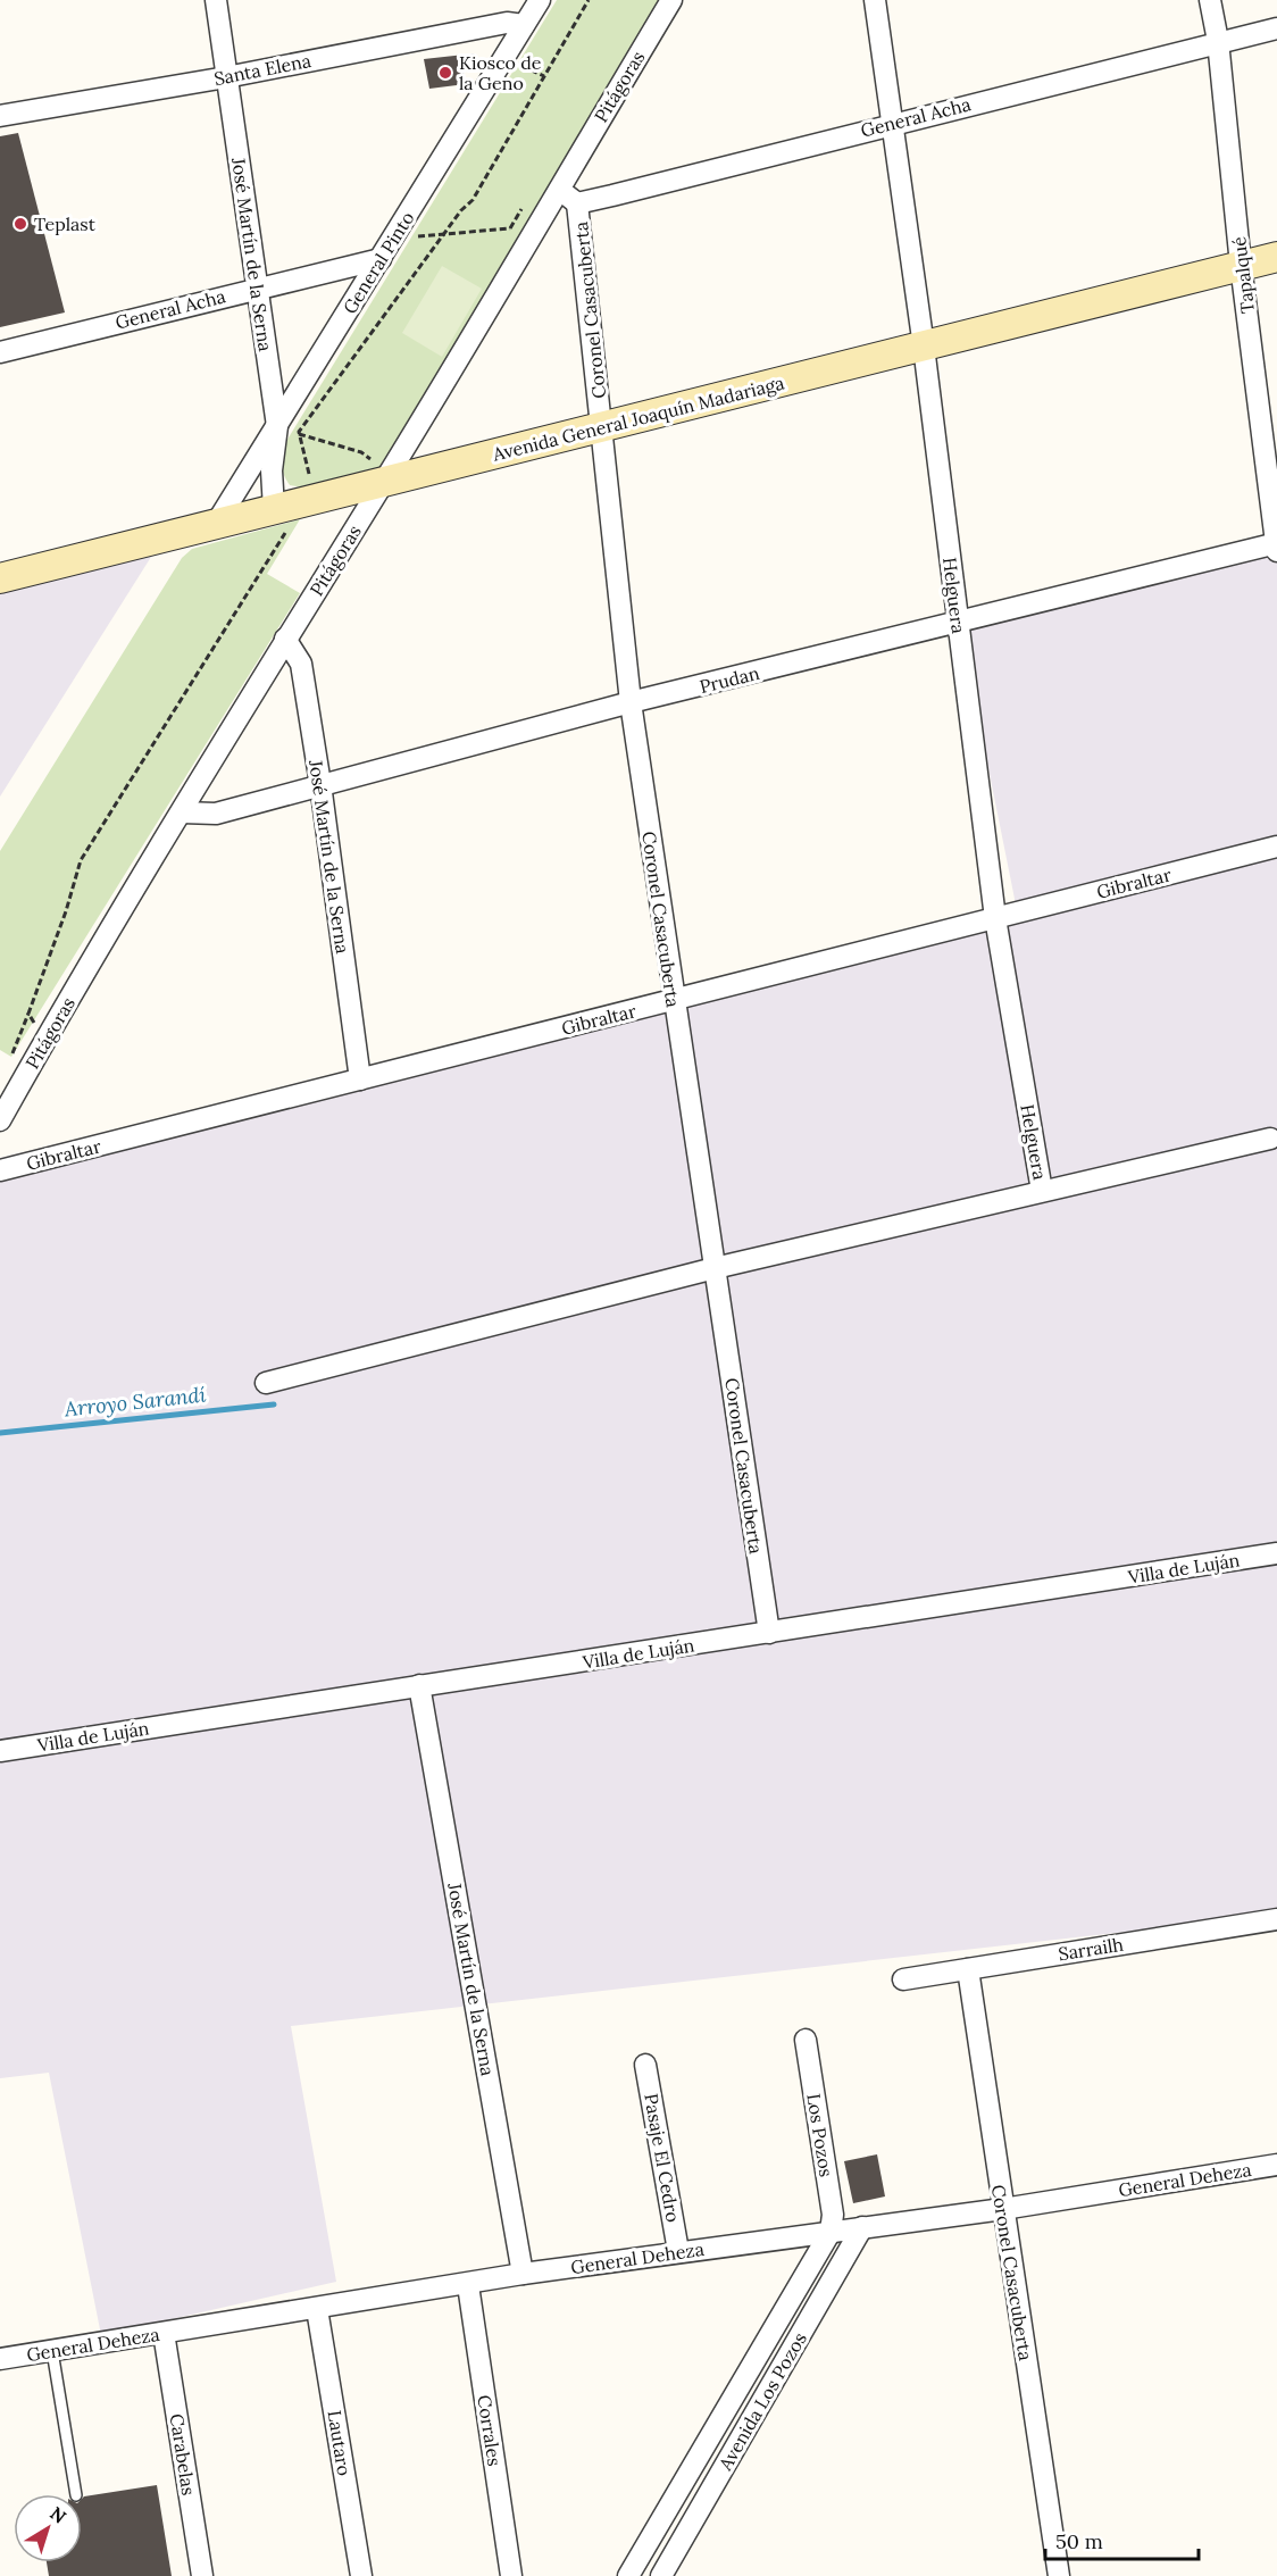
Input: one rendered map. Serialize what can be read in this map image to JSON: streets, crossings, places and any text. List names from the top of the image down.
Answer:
{
  "streets": {
    "main road": ["Avenida General Joaquín Madariaga"],
    "street": [
      "Santa Elena",
      "Pitágoras",
      "General Acha",
      "José Martín de la Serna",
      "General Pinto",
      "Tapalqué",
      "Coronel Casacuberta",
      "Helguera",
      "Prudan",
      "Gibraltar",
      "Villa de Luján",
      "Sarrailh",
      "Los Pozos",
      "Pasaje El Cedro",
      "General Deheza",
      "Avenida Los Pozos",
      "Corrales",
      "Lautaro",
      "Carabelas"
    ]
  },
  "crossings": [
    ["Santa Elena", "José Martín de la Serna"],
    ["Santa Elena", "General Pinto"],
    ["Pitágoras", "José Martín de la Serna"],
    ["Pitágoras", "Avenida General Joaquín Madariaga"],
    ["Pitágoras", "Prudan"],
    ["General Acha", "José Martín de la Serna"],
    ["General Acha", "General Pinto"],
    ["General Acha", "Tapalqué"],
    ["General Acha", "Coronel Casacuberta"],
    ["General Acha", "Helguera"],
    ["José Martín de la Serna", "General Pinto"],
    ["José Martín de la Serna", "Avenida General Joaquín Madariaga"],
    ["José Martín de la Serna", "Prudan"],
    ["José Martín de la Serna", "Gibraltar"],
    ["José Martín de la Serna", "Villa de Luján"],
    ["José Martín de la Serna", "General Deheza"],
    ["General Pinto", "Avenida General Joaquín Madariaga"],
    ["Tapalqué", "Avenida General Joaquín Madariaga"],
    ["Tapalqué", "Prudan"],
    ["Coronel Casacuberta", "Avenida General Joaquín Madariaga"],
    ["Coronel Casacuberta", "Prudan"],
    ["Coronel Casacuberta", "Gibraltar"],
    ["Coronel Casacuberta", "Villa de Luján"],
    ["Coronel Casacuberta", "Sarrailh"],
    ["Coronel Casacuberta", "General Deheza"],
    ["Avenida General Joaquín Madariaga", "Helguera"],
    ["Helguera", "Prudan"],
    ["Helguera", "Gibraltar"],
    ["Los Pozos", "General Deheza"],
    ["Los Pozos", "Avenida Los Pozos"],
    ["Pasaje El Cedro", "General Deheza"],
    ["General Deheza", "Avenida Los Pozos"],
    ["General Deheza", "Corrales"],
    ["General Deheza", "Lautaro"],
    ["General Deheza", "Carabelas"]
  ],
  "water": ["Arroyo Sarandí"],
  "places": ["Kiosco de la Geno", "Teplast"],
  "scale_bar": "50 m",
  "north": "top right"
}
